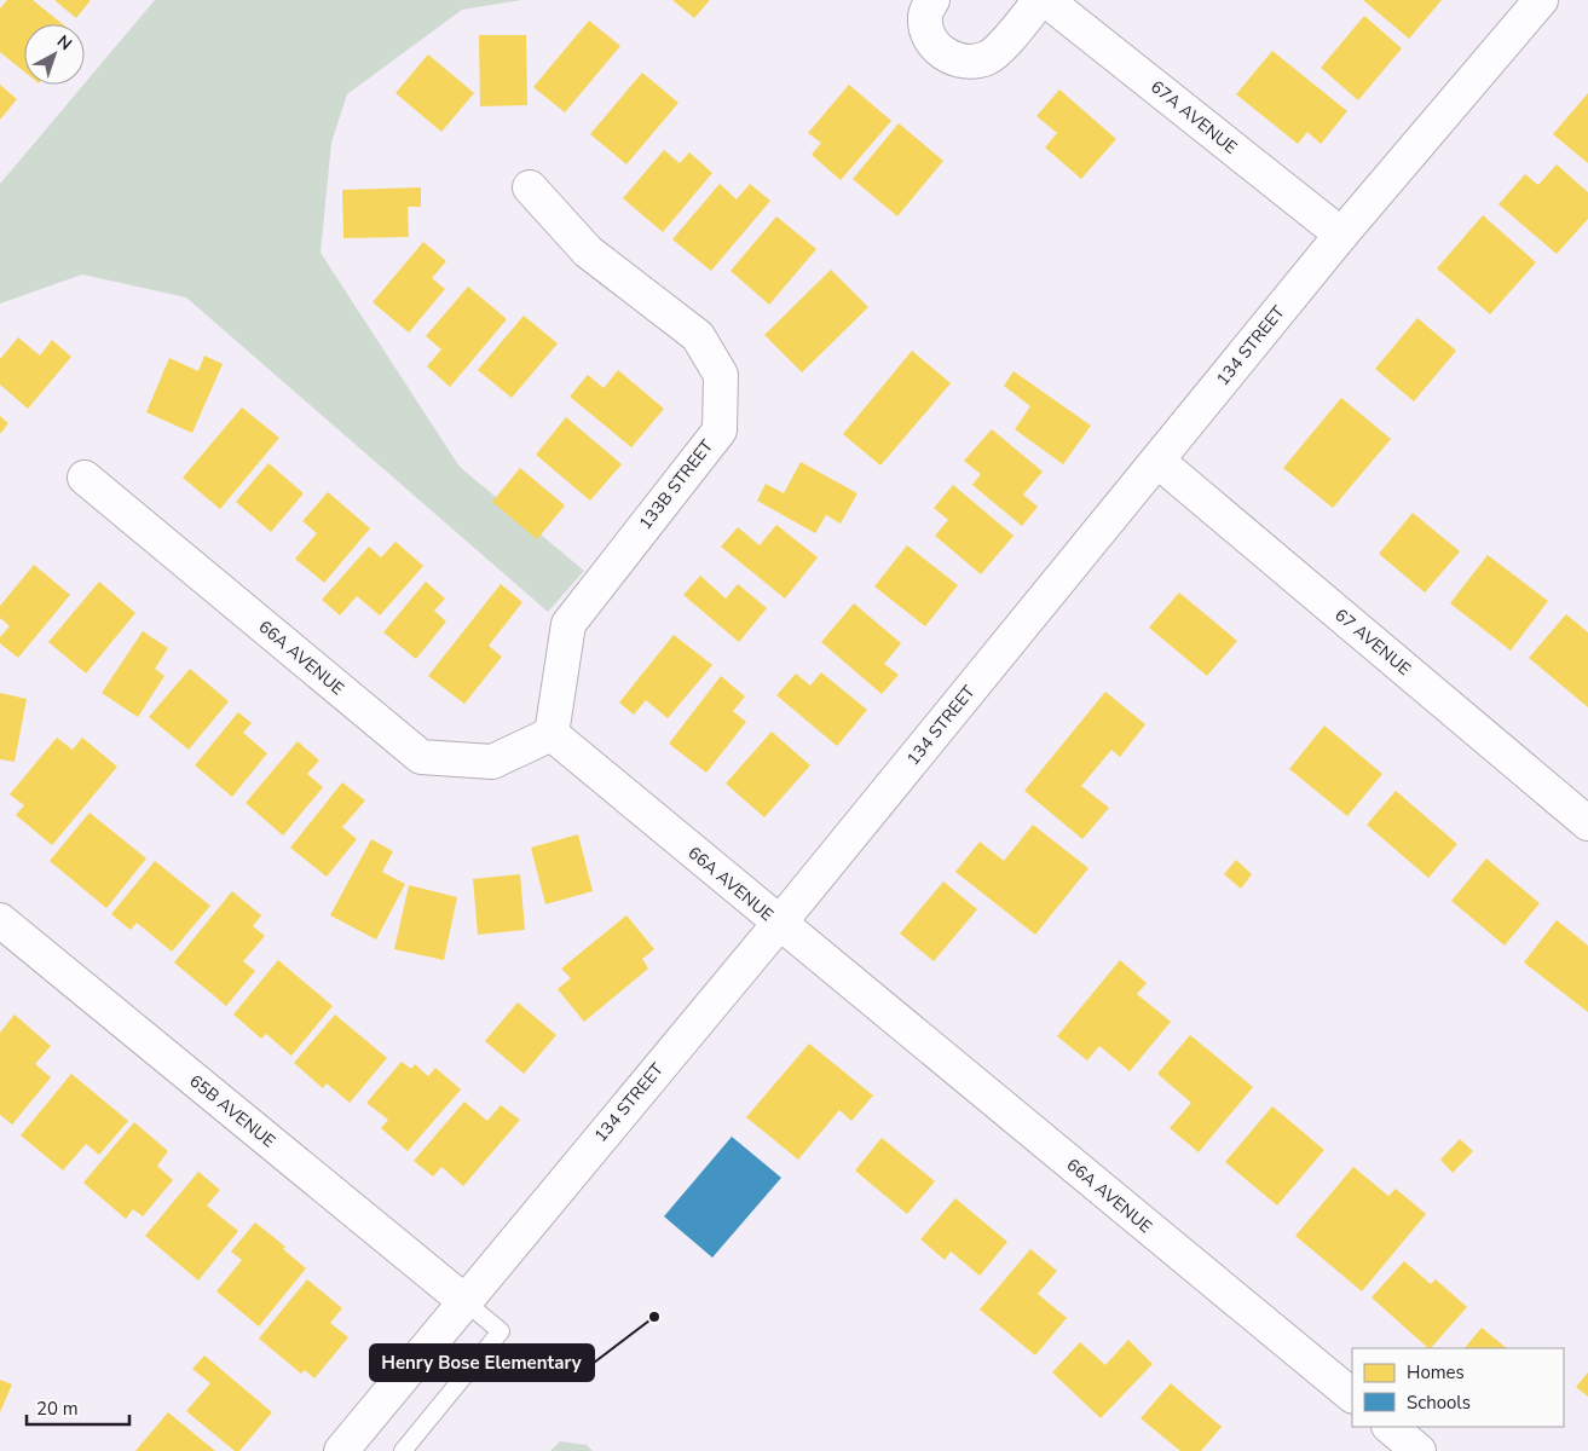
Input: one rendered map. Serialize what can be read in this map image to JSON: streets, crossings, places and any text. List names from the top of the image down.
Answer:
{
  "streets": {
    "street": [
      "67A AVENUE",
      "134 STREET",
      "133B STREET",
      "67 AVENUE",
      "66A AVENUE",
      "65B AVENUE"
    ]
  },
  "crossings": [
    ["67A AVENUE", "134 STREET"],
    ["134 STREET", "67 AVENUE"],
    ["134 STREET", "66A AVENUE"],
    ["134 STREET", "65B AVENUE"],
    ["133B STREET", "66A AVENUE"]
  ],
  "places": ["Henry Bose Elementary"],
  "legend": ["Homes", "Schools"],
  "scale_bar": "20 m",
  "north": "top right"
}
